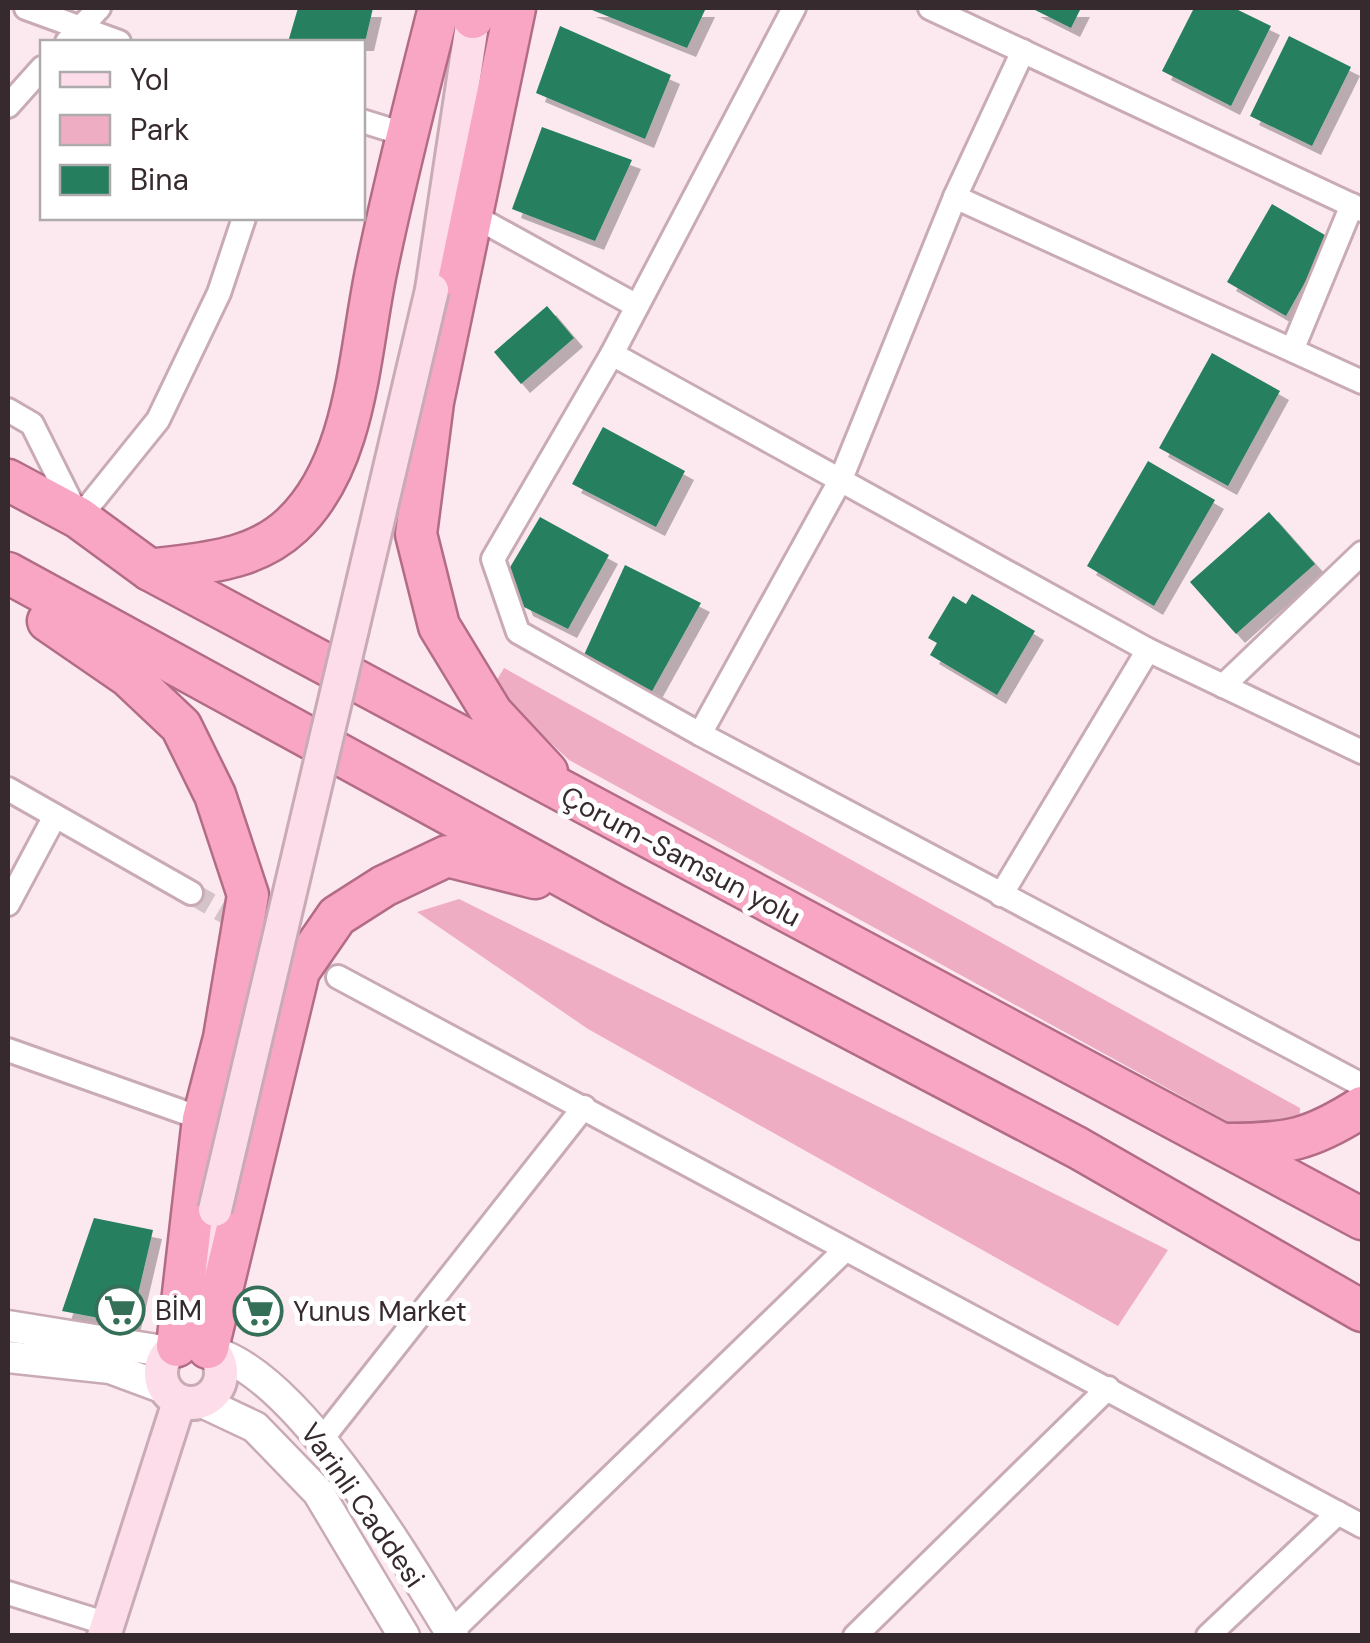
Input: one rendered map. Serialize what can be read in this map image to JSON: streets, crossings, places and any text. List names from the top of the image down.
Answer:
{
  "streets": {
    "highway": ["Çorum-Samsun yolu"],
    "street": ["Varinli Caddesi"]
  },
  "places": {
    "supermarket": ["BİM", "Yunus Market"]
  },
  "legend": ["Yol", "Park", "Bina"]
}
